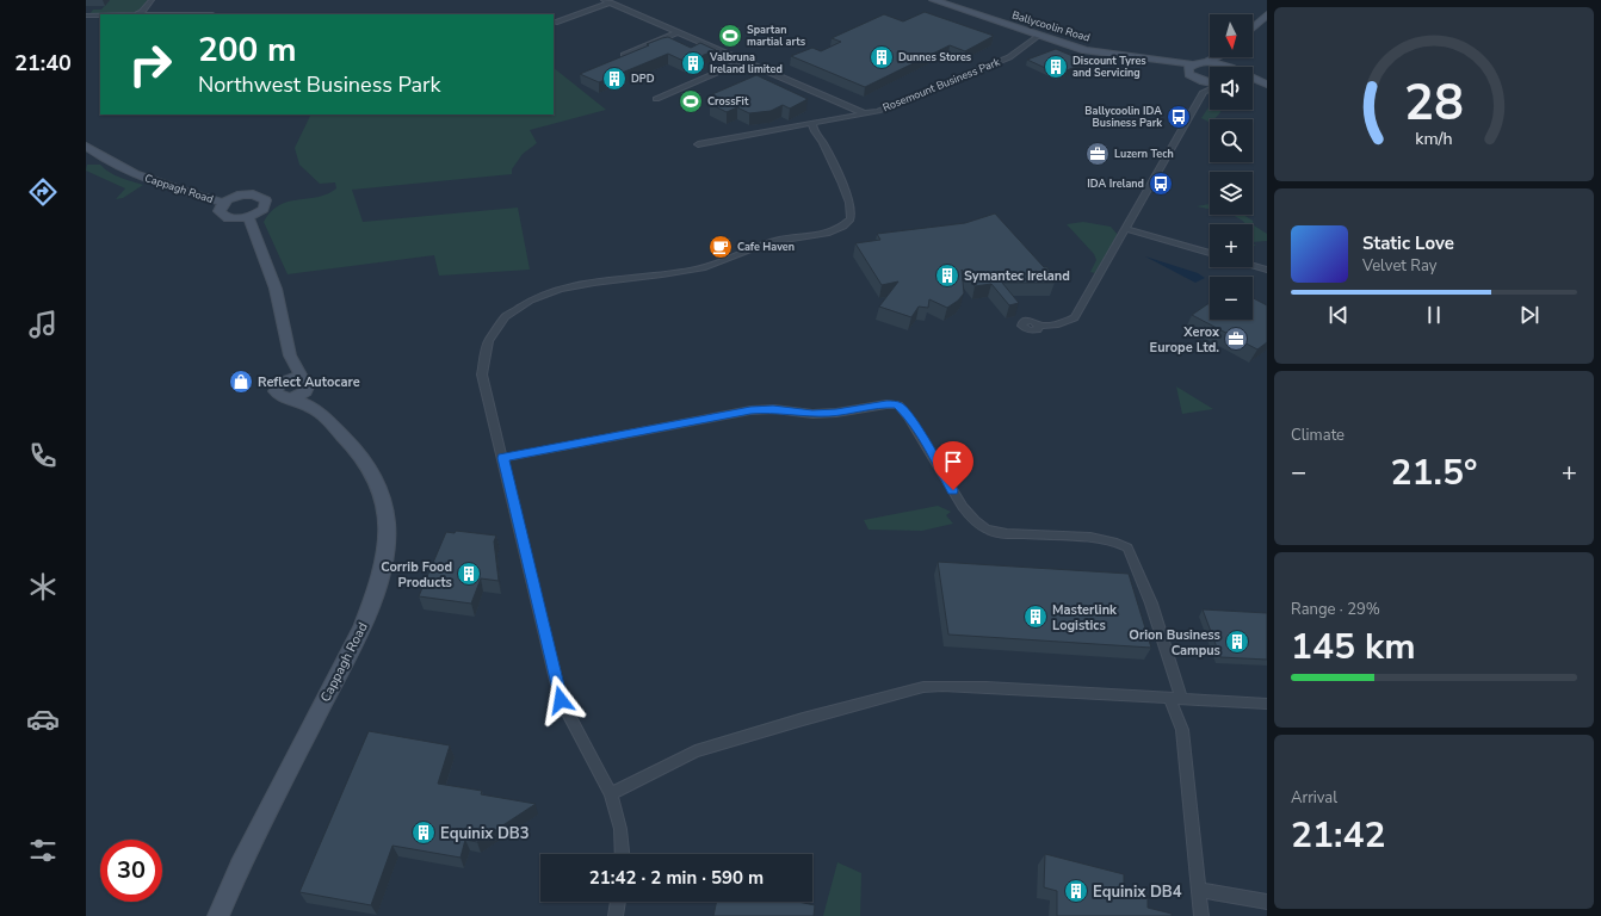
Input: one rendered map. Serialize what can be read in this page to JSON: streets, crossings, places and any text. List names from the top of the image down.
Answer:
{
  "streets": {
    "street": ["Ballycoolin Road", "Rosemount Business Park", "Cappagh Road"]
  },
  "crossings": [
    ["Ballycoolin Road", "Rosemount Business Park"]
  ],
  "places": {
    "sports": ["Spartan martial arts", "CrossFit"],
    "building": [
      "Dunnes Stores",
      "Valbruna Ireland limited",
      "Discount Tyres and Servicing",
      "DPD",
      "Symantec Ireland",
      "Corrib Food Products",
      "Masterlink Logistics",
      "Orion Business Campus",
      "Equinix DB3",
      "Equinix DB4"
    ],
    "bus stop": ["Ballycoolin IDA Business Park", "IDA Ireland"],
    "office": ["Luzern Tech", "Xerox Europe Ltd."],
    "cafe": ["Cafe Haven"],
    "shop": ["Reflect Autocare"]
  },
  "north": "bottom",
  "page": {
    "tabs": "21:40",
    "map_buttons": ["+", "−"],
    "turn": ["200 m", "Northwest Business Park"],
    "song": ["Static Love", "Velvet Ray"],
    "tile": [
      "Climate",
      ["Range · 29%", "145 km"],
      ["Arrival", "21:42"]
    ],
    "heat": ["−", "21.5°", "+"],
    "limit": "30",
    "trip": "21:42 · 2 min · 590 m",
    "gauge": ["28", "km/h"]
  }
}
